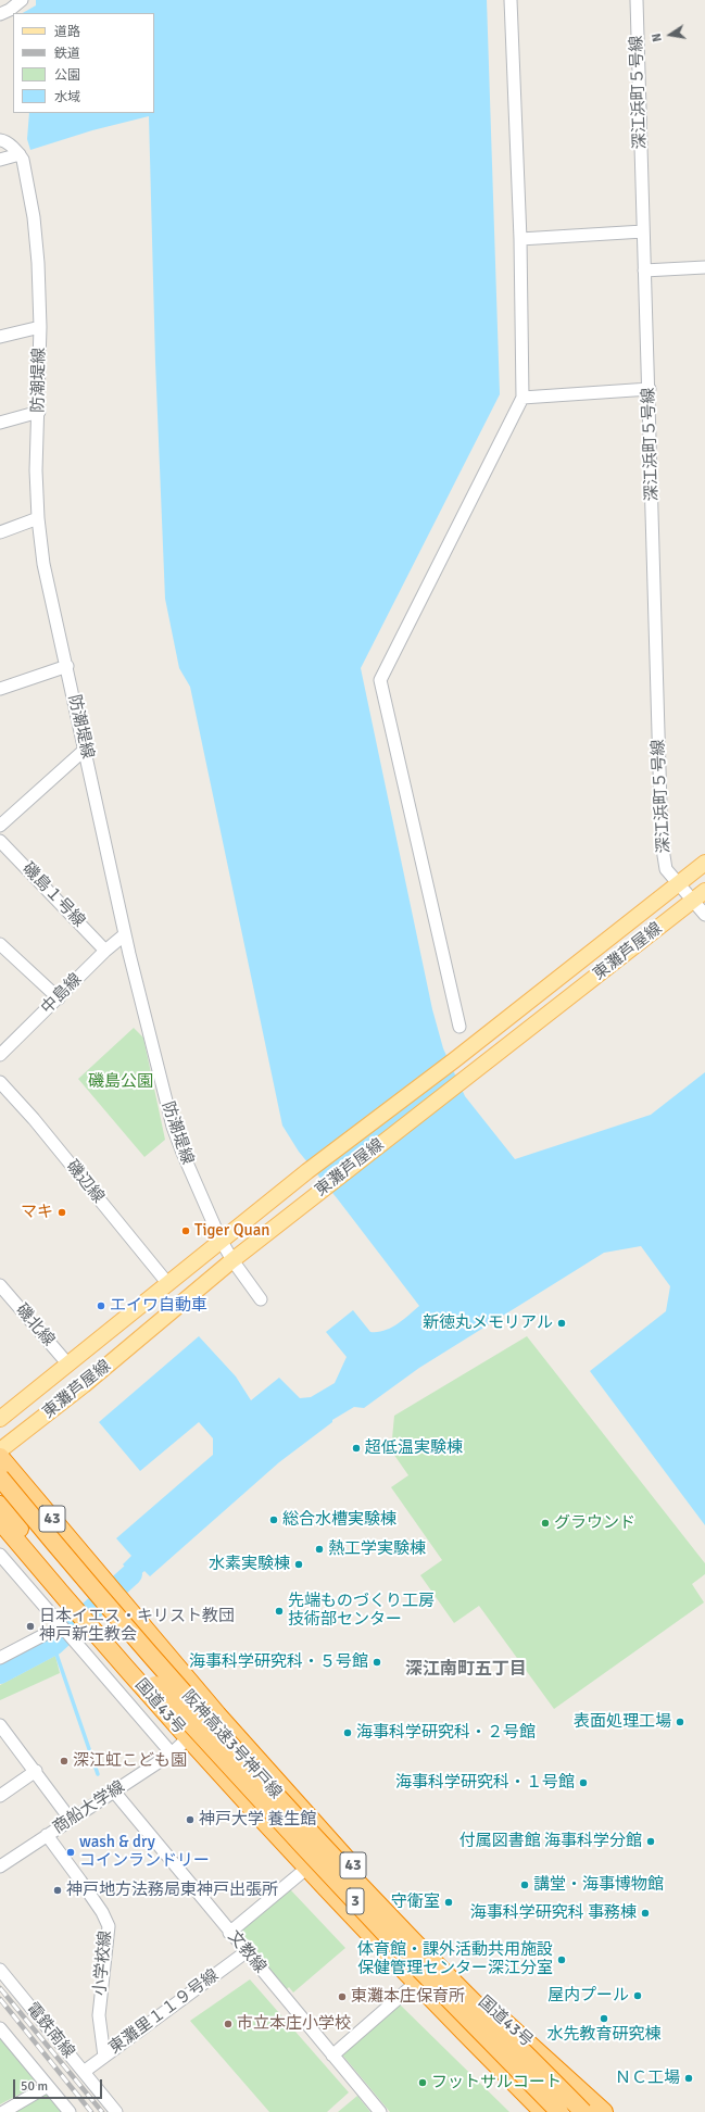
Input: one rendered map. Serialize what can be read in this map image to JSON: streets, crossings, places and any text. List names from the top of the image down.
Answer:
{
  "streets": {
    "highway": [
      "43",
      "国道43号",
      "阪神高速3号神戸線",
      "3"
    ],
    "main road": ["東灘芦屋線"],
    "street": [
      "深江浜町５号線",
      "防潮堤線",
      "磯島１号線",
      "中島線",
      "磯辺線",
      "磯北線",
      "商船大学線",
      "文教線",
      "小学校線",
      "東灘里１１９号線",
      "電鉄南線"
    ]
  },
  "crossings": [
    ["深江浜町５号線", "東灘芦屋線"],
    ["防潮堤線", "東灘芦屋線"],
    ["防潮堤線", "中島線"],
    ["磯島１号線", "中島線"],
    ["東灘芦屋線", "磯辺線"],
    ["東灘芦屋線", "磯北線"],
    ["国道43号", "阪神高速3号神戸線"],
    ["国道43号", "商船大学線"],
    ["商船大学線", "文教線"],
    ["商船大学線", "小学校線"],
    ["文教線", "東灘里１１９号線"],
    ["小学校線", "東灘里１１９号線"],
    ["東灘里１１９号線", "電鉄南線"]
  ],
  "districts": ["深江南町五丁目"],
  "parks": ["磯島公園"],
  "places": [
    "マキ",
    "Tiger Quan",
    "エイワ自動車",
    "新徳丸メモリアル",
    "超低温実験棟",
    "総合水槽実験棟",
    "グラウンド",
    "熱工学実験棟",
    "水素実験棟",
    "先端ものづくり工房 技術部センター",
    "日本イエス・キリスト教団 神戸新生教会",
    "海事科学研究科・５号館",
    "表面処理工場",
    "海事科学研究科・２号館",
    "深江虹こども園",
    "海事科学研究科・１号館",
    "神戸大学 養生館",
    "付属図書館 海事科学分館",
    "wash & dry コインランドリー",
    "講堂・海事博物館",
    "神戸地方法務局東神戸出張所",
    "守衛室",
    "海事科学研究科 事務棟",
    "体育館・課外活動共用施設 保健管理センター深江分室",
    "屋内プール",
    "東灘本庄保育所",
    "水先教育研究棟",
    "市立本庄小学校",
    "ＮＣ工場",
    "フットサルコート"
  ],
  "legend": [
    "道路",
    "鉄道",
    "公園",
    "水域"
  ],
  "scale_bar": "50 m",
  "north": "left"
}
